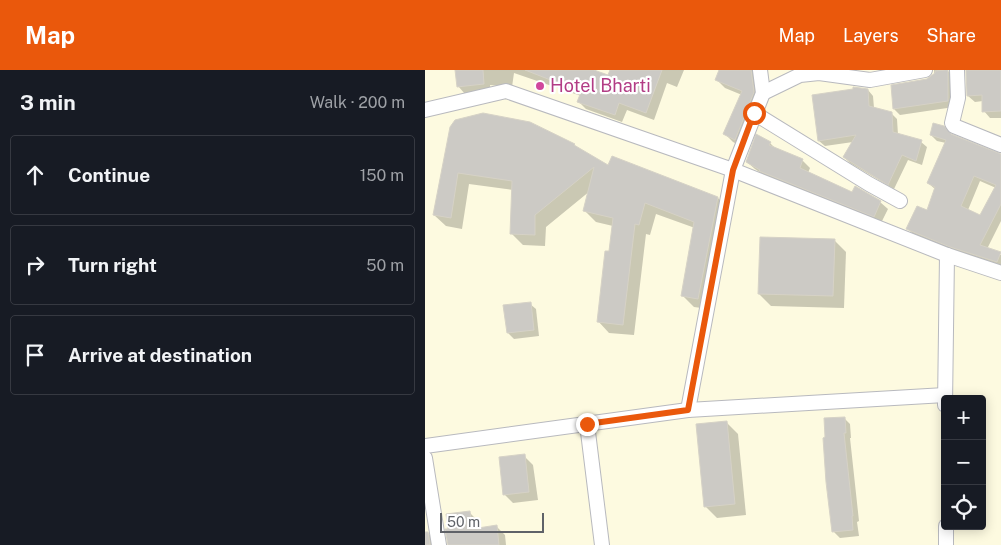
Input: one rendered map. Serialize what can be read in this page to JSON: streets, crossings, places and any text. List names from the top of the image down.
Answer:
{
  "places": ["Hotel Bharti"],
  "scale_bar": "50 m",
  "page": {
    "header": "Map",
    "nav": ["Map", "Layers", "Share"],
    "heading": ["3 min", "Walk · 200 m"],
    "list": [
      ["Continue", "150 m"],
      ["Turn right", "50 m"],
      "Arrive at destination"
    ],
    "map_buttons": ["+", "−"],
    "scale": "50 m"
  }
}
